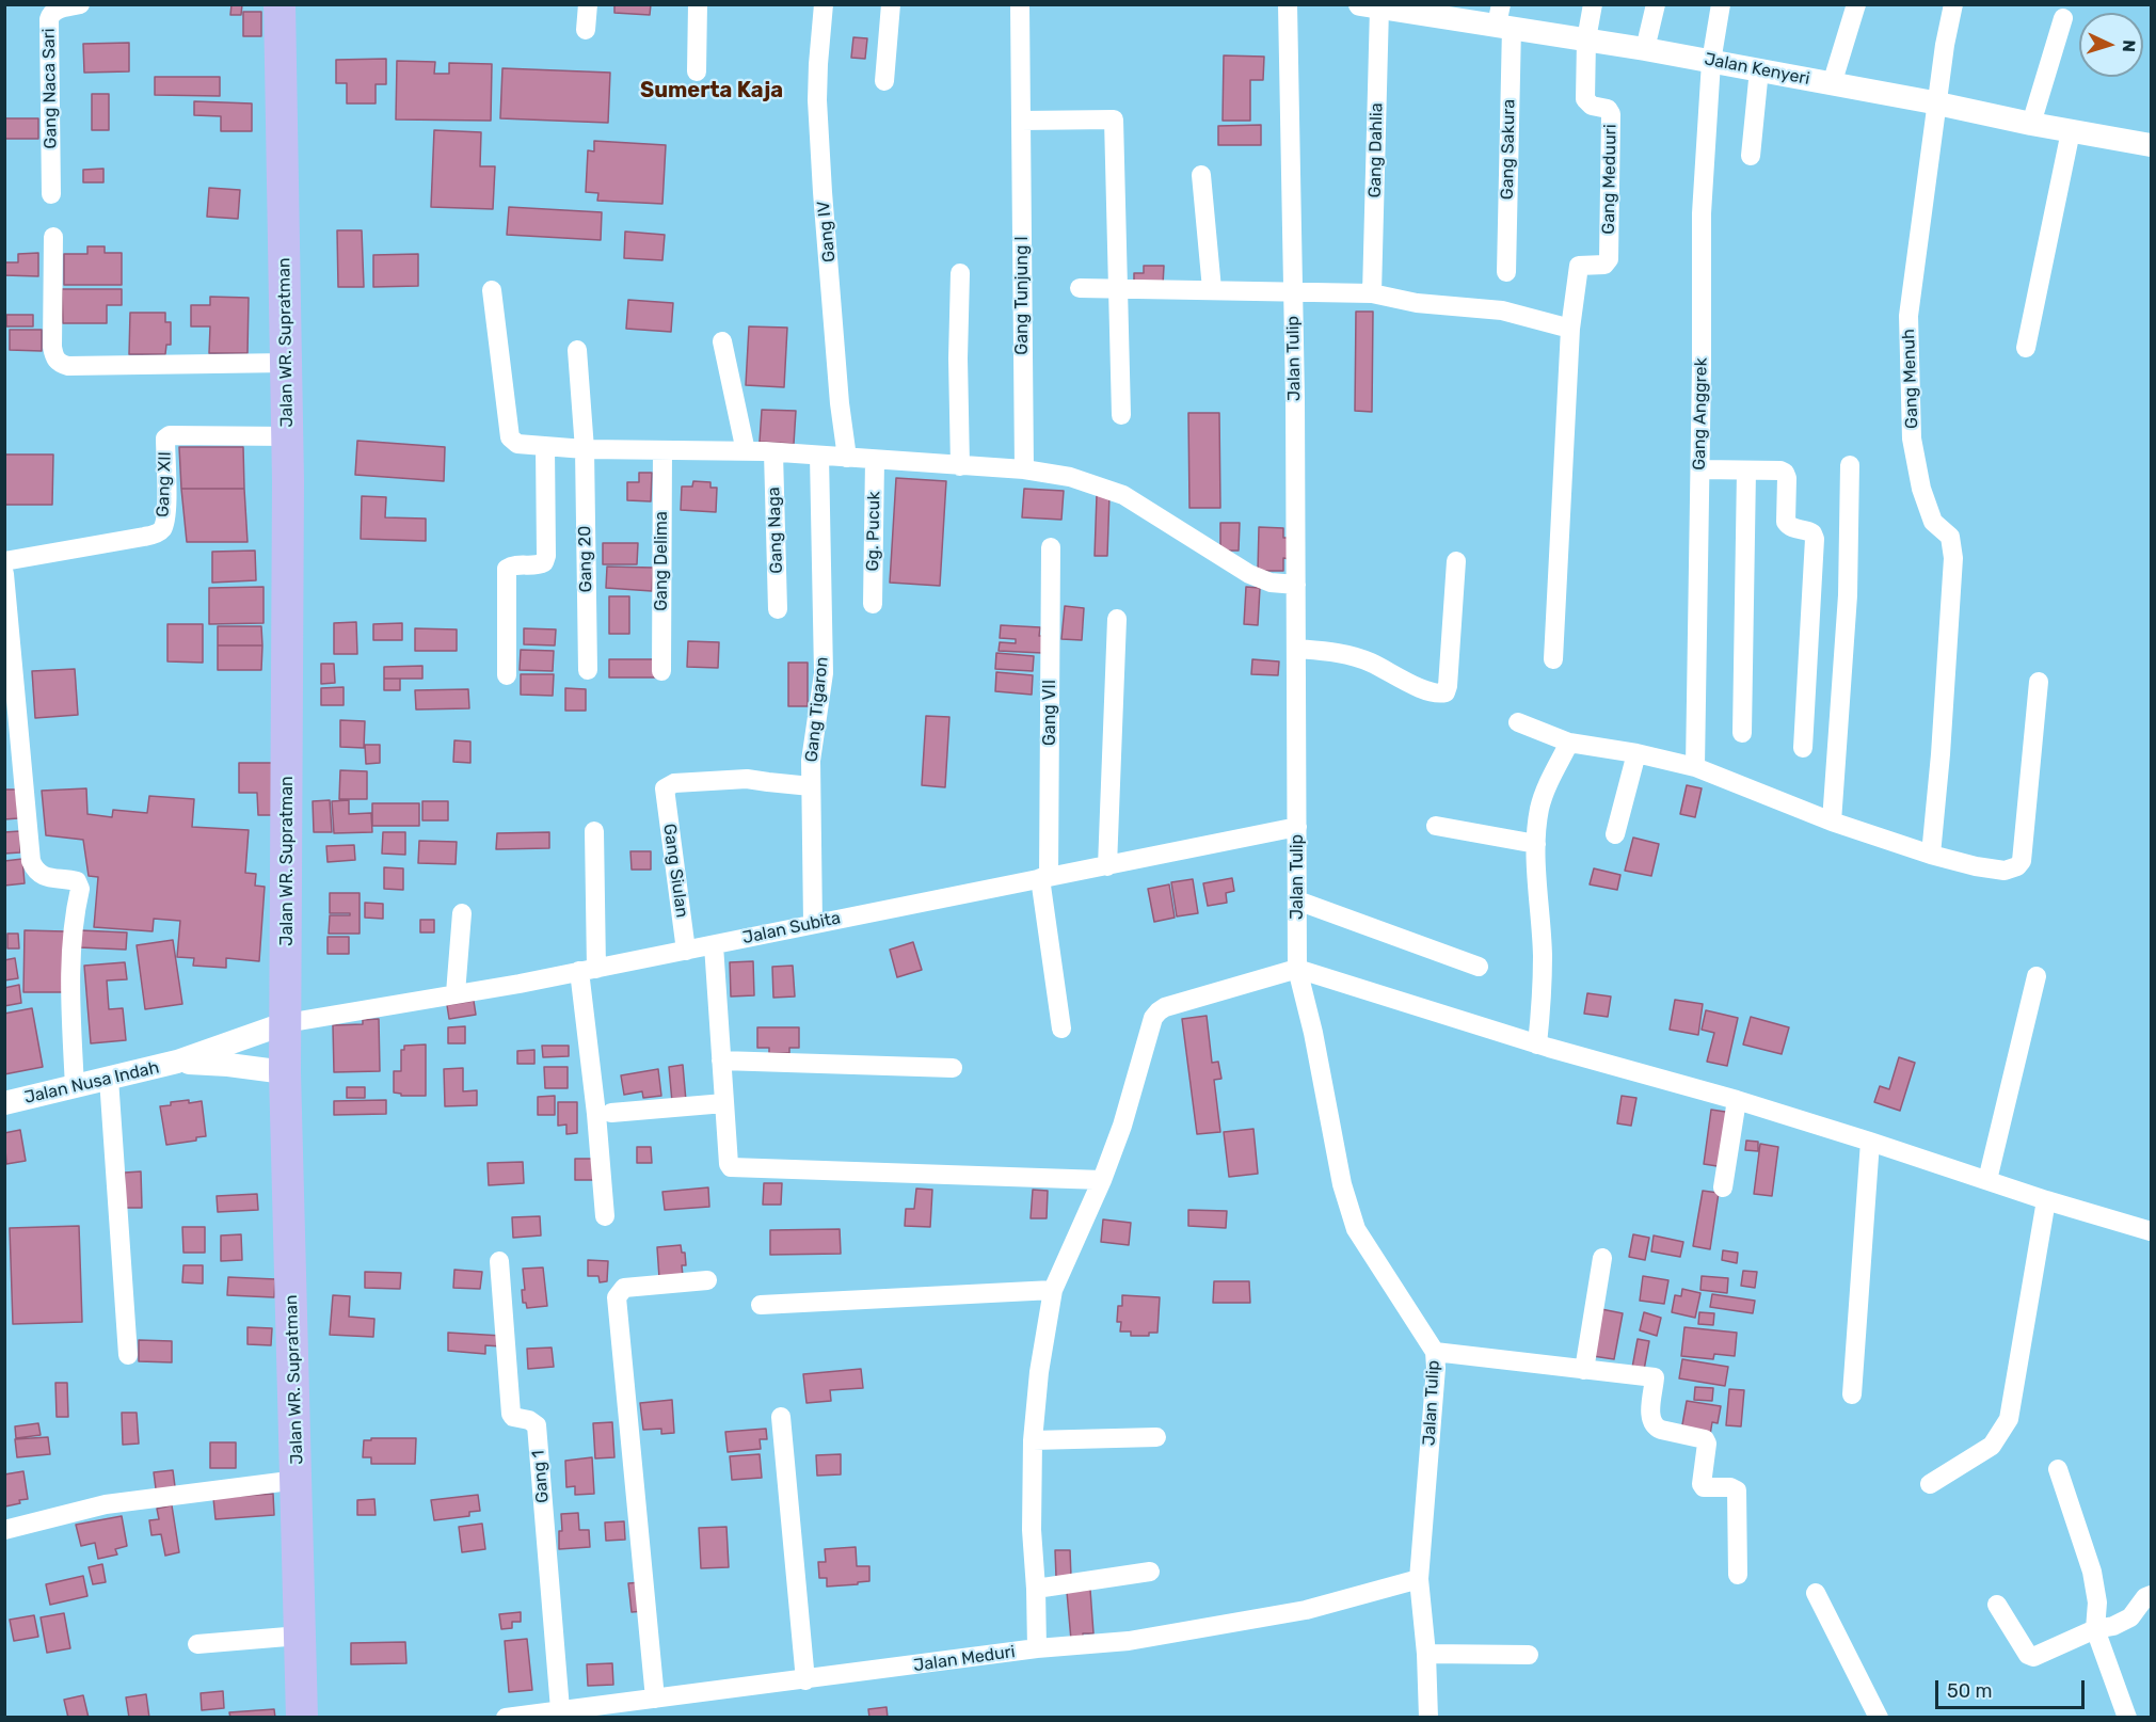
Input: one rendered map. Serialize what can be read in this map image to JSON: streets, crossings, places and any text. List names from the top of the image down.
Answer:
{
  "streets": {
    "main road": ["Jalan WR. Supratman"],
    "street": [
      "Jalan Kenyeri",
      "Gang Naca Sari",
      "Gang Sakura",
      "Gang Dahlia",
      "Gang Meduuri",
      "Gang IV",
      "Gang Tunjung I",
      "Jalan Tulip",
      "Gang Menuh",
      "Gang Anggrek",
      "Gang XII",
      "Gang Naga",
      "Gg. Pucuk",
      "Gang 20",
      "Gang Delima",
      "Gang Tigaron",
      "Gang VII",
      "Gang Siulan",
      "Jalan Subita",
      "Jalan Nusa Indah",
      "Gang 1",
      "Jalan Meduri"
    ]
  },
  "crossings": [
    ["Jalan Kenyeri", "Gang Sakura"],
    ["Jalan Kenyeri", "Gang Dahlia"],
    ["Jalan Kenyeri", "Gang Meduuri"],
    ["Jalan Kenyeri", "Gang Menuh"],
    ["Jalan Kenyeri", "Gang Anggrek"],
    ["Jalan WR. Supratman", "Gang XII"],
    ["Jalan WR. Supratman", "Jalan Subita"],
    ["Jalan WR. Supratman", "Jalan Nusa Indah"],
    ["Jalan Tulip", "Jalan Subita"],
    ["Jalan Tulip", "Jalan Meduri"],
    ["Gang Tigaron", "Gang Siulan"],
    ["Gang Tigaron", "Jalan Subita"],
    ["Gang VII", "Jalan Subita"],
    ["Gang Siulan", "Jalan Subita"],
    ["Jalan Subita", "Jalan Nusa Indah"],
    ["Gang 1", "Jalan Meduri"]
  ],
  "districts": ["Sumerta Kaja"],
  "scale_bar": "50 m",
  "north": "right"
}
